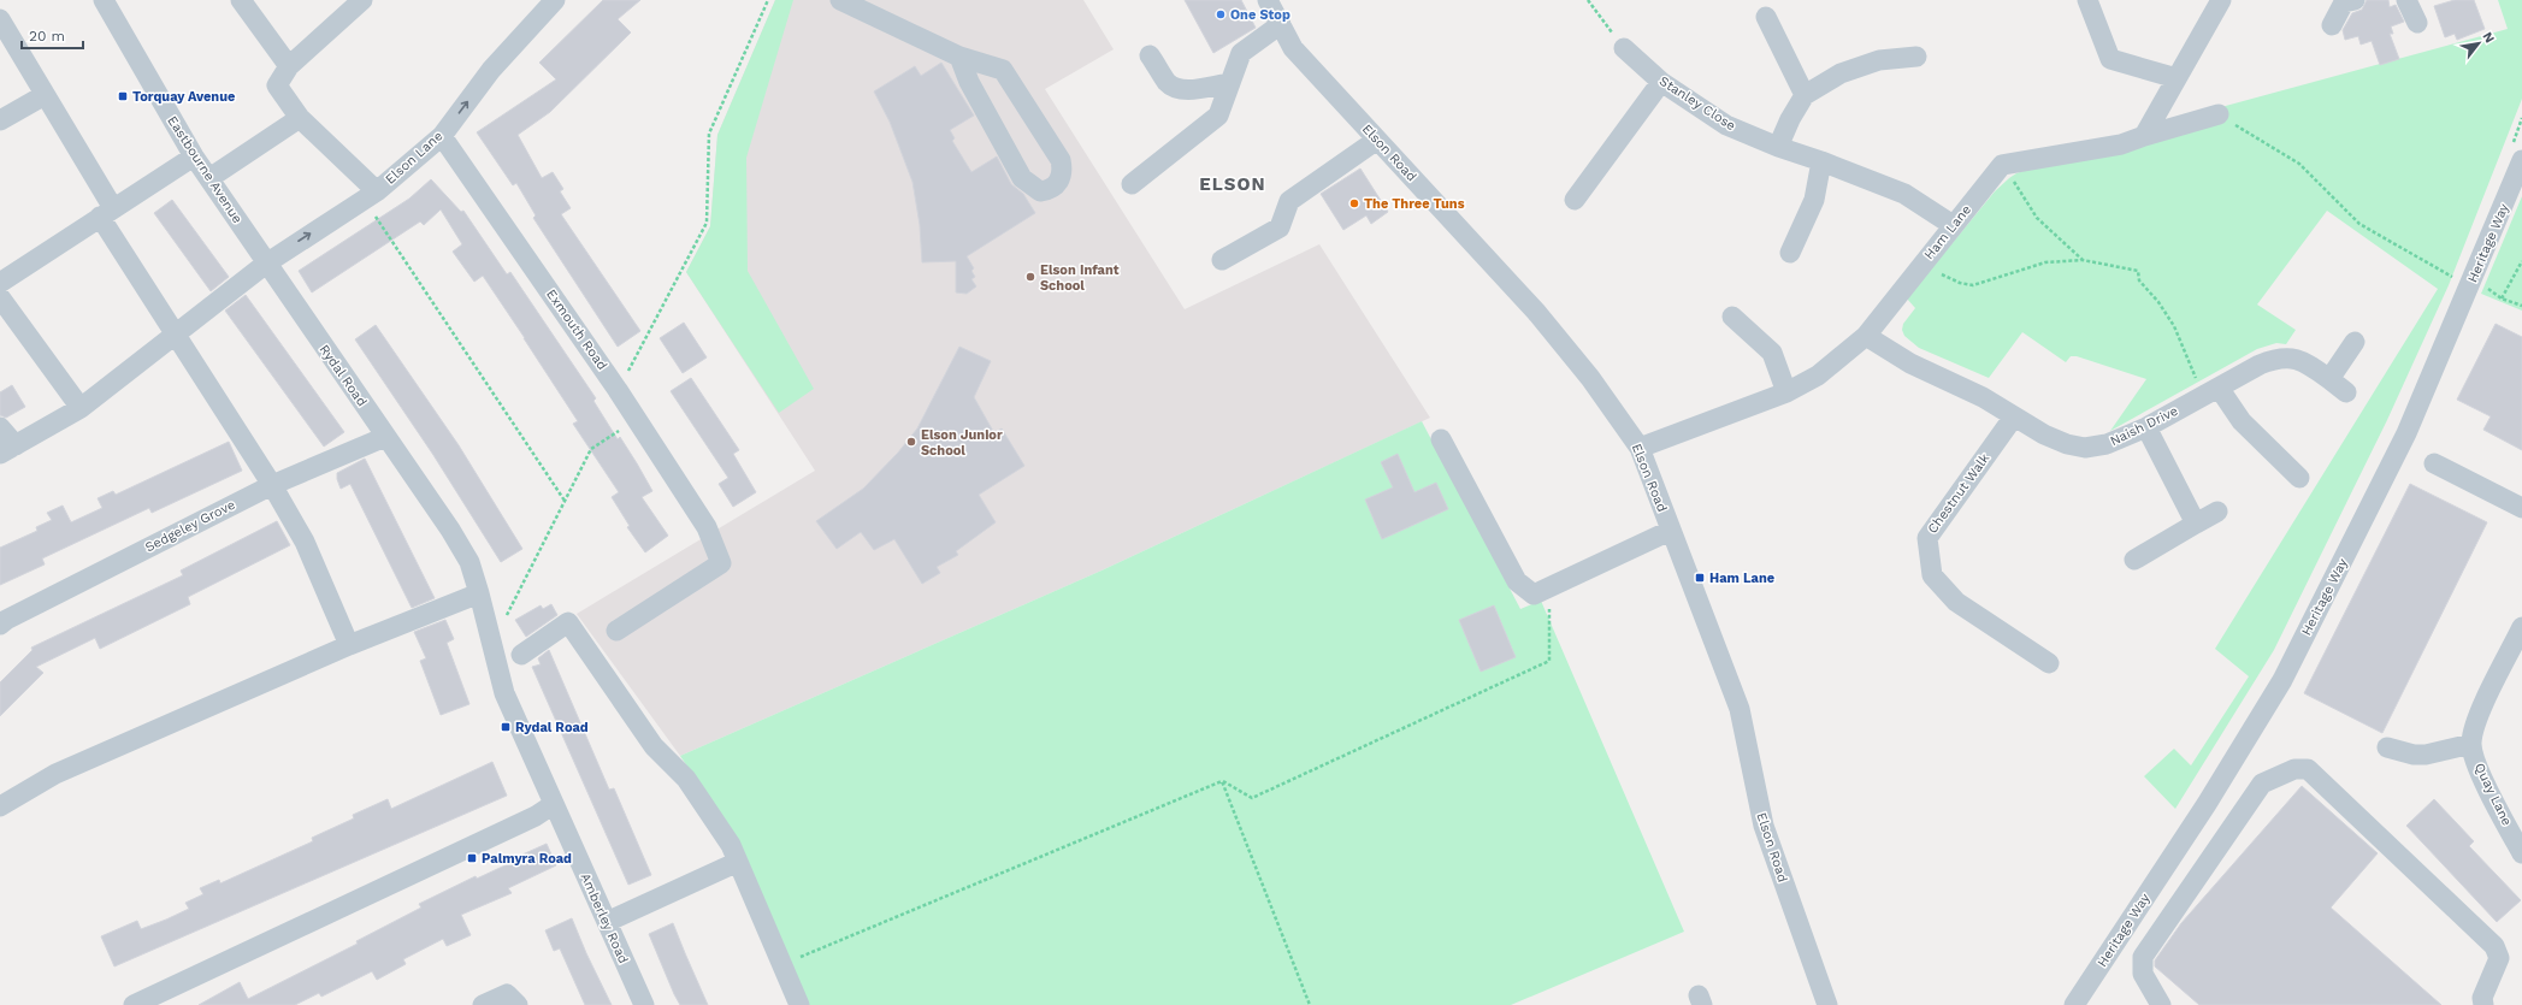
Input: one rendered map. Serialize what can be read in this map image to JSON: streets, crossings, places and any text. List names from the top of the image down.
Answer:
{
  "streets": {
    "street": [
      "Stanley Close",
      "Elson Road",
      "Elson Lane",
      "Eastbourne Avenue",
      "Ham Lane",
      "Heritage Way",
      "Exmouth Road",
      "Rydal Road",
      "Naish Drive",
      "Chestnut Walk",
      "Sedgeley Grove",
      "Quay Lane",
      "Amberley Road"
    ]
  },
  "crossings": [
    ["Stanley Close", "Ham Lane"],
    ["Elson Road", "Ham Lane"],
    ["Elson Lane", "Eastbourne Avenue"],
    ["Elson Lane", "Exmouth Road"],
    ["Elson Lane", "Rydal Road"],
    ["Eastbourne Avenue", "Rydal Road"],
    ["Ham Lane", "Naish Drive"],
    ["Rydal Road", "Sedgeley Grove"],
    ["Rydal Road", "Amberley Road"],
    ["Naish Drive", "Chestnut Walk"]
  ],
  "districts": ["ELSON"],
  "places": {
    "other": [
      "One Stop",
      "The Three Tuns",
      "Elson Infant School",
      "Elson Junior School"
    ],
    "transit": [
      "Torquay Avenue",
      "Ham Lane",
      "Rydal Road",
      "Palmyra Road"
    ]
  },
  "scale_bar": "20 m",
  "north": "top right"
}
